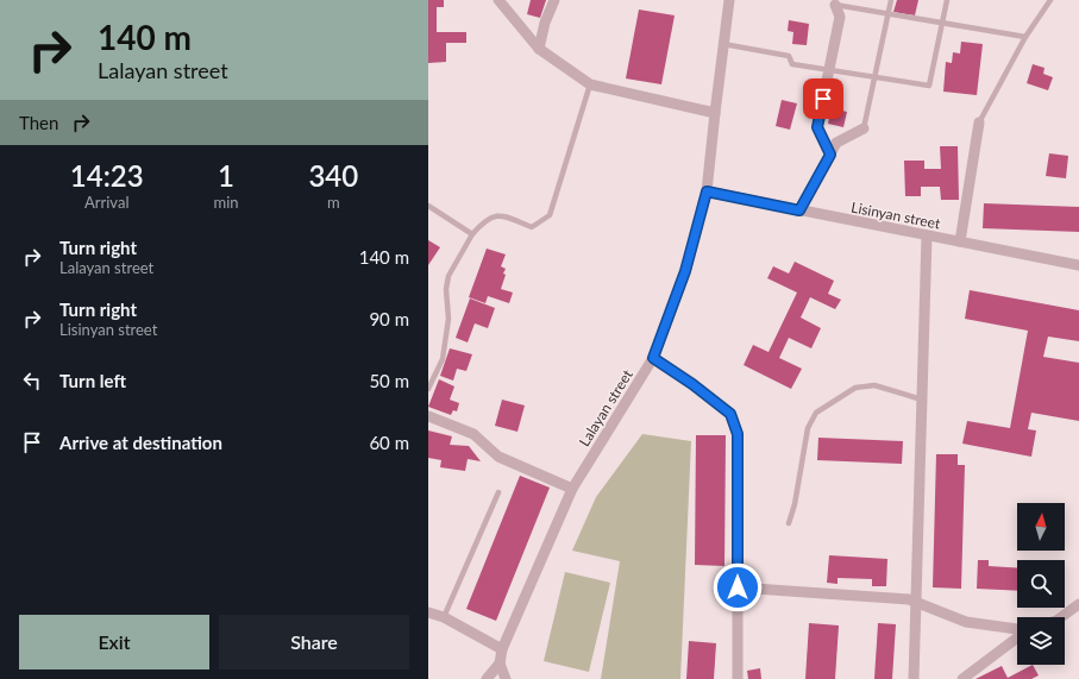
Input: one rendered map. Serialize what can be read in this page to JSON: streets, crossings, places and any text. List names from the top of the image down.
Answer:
{
  "streets": {
    "street": ["Lisinyan street", "Lalayan street"]
  },
  "crossings": [
    ["Lisinyan street", "Lalayan street"]
  ],
  "north": "top",
  "page": {
    "turn": ["140 m", "Lalayan street"],
    "then": "Then",
    "eta": [
      "14:23",
      "Arrival",
      "1",
      "min",
      "340",
      "m"
    ],
    "list": [
      {
        "name": "Turn right",
        "note": "Lalayan street",
        "value": "140 m"
      },
      {
        "name": "Turn right",
        "note": "Lisinyan street",
        "value": "90 m"
      },
      {
        "name": "Turn left",
        "value": "50 m"
      },
      {
        "name": "Arrive at destination",
        "value": "60 m"
      }
    ],
    "buttons": ["Exit", "Share"]
  }
}
